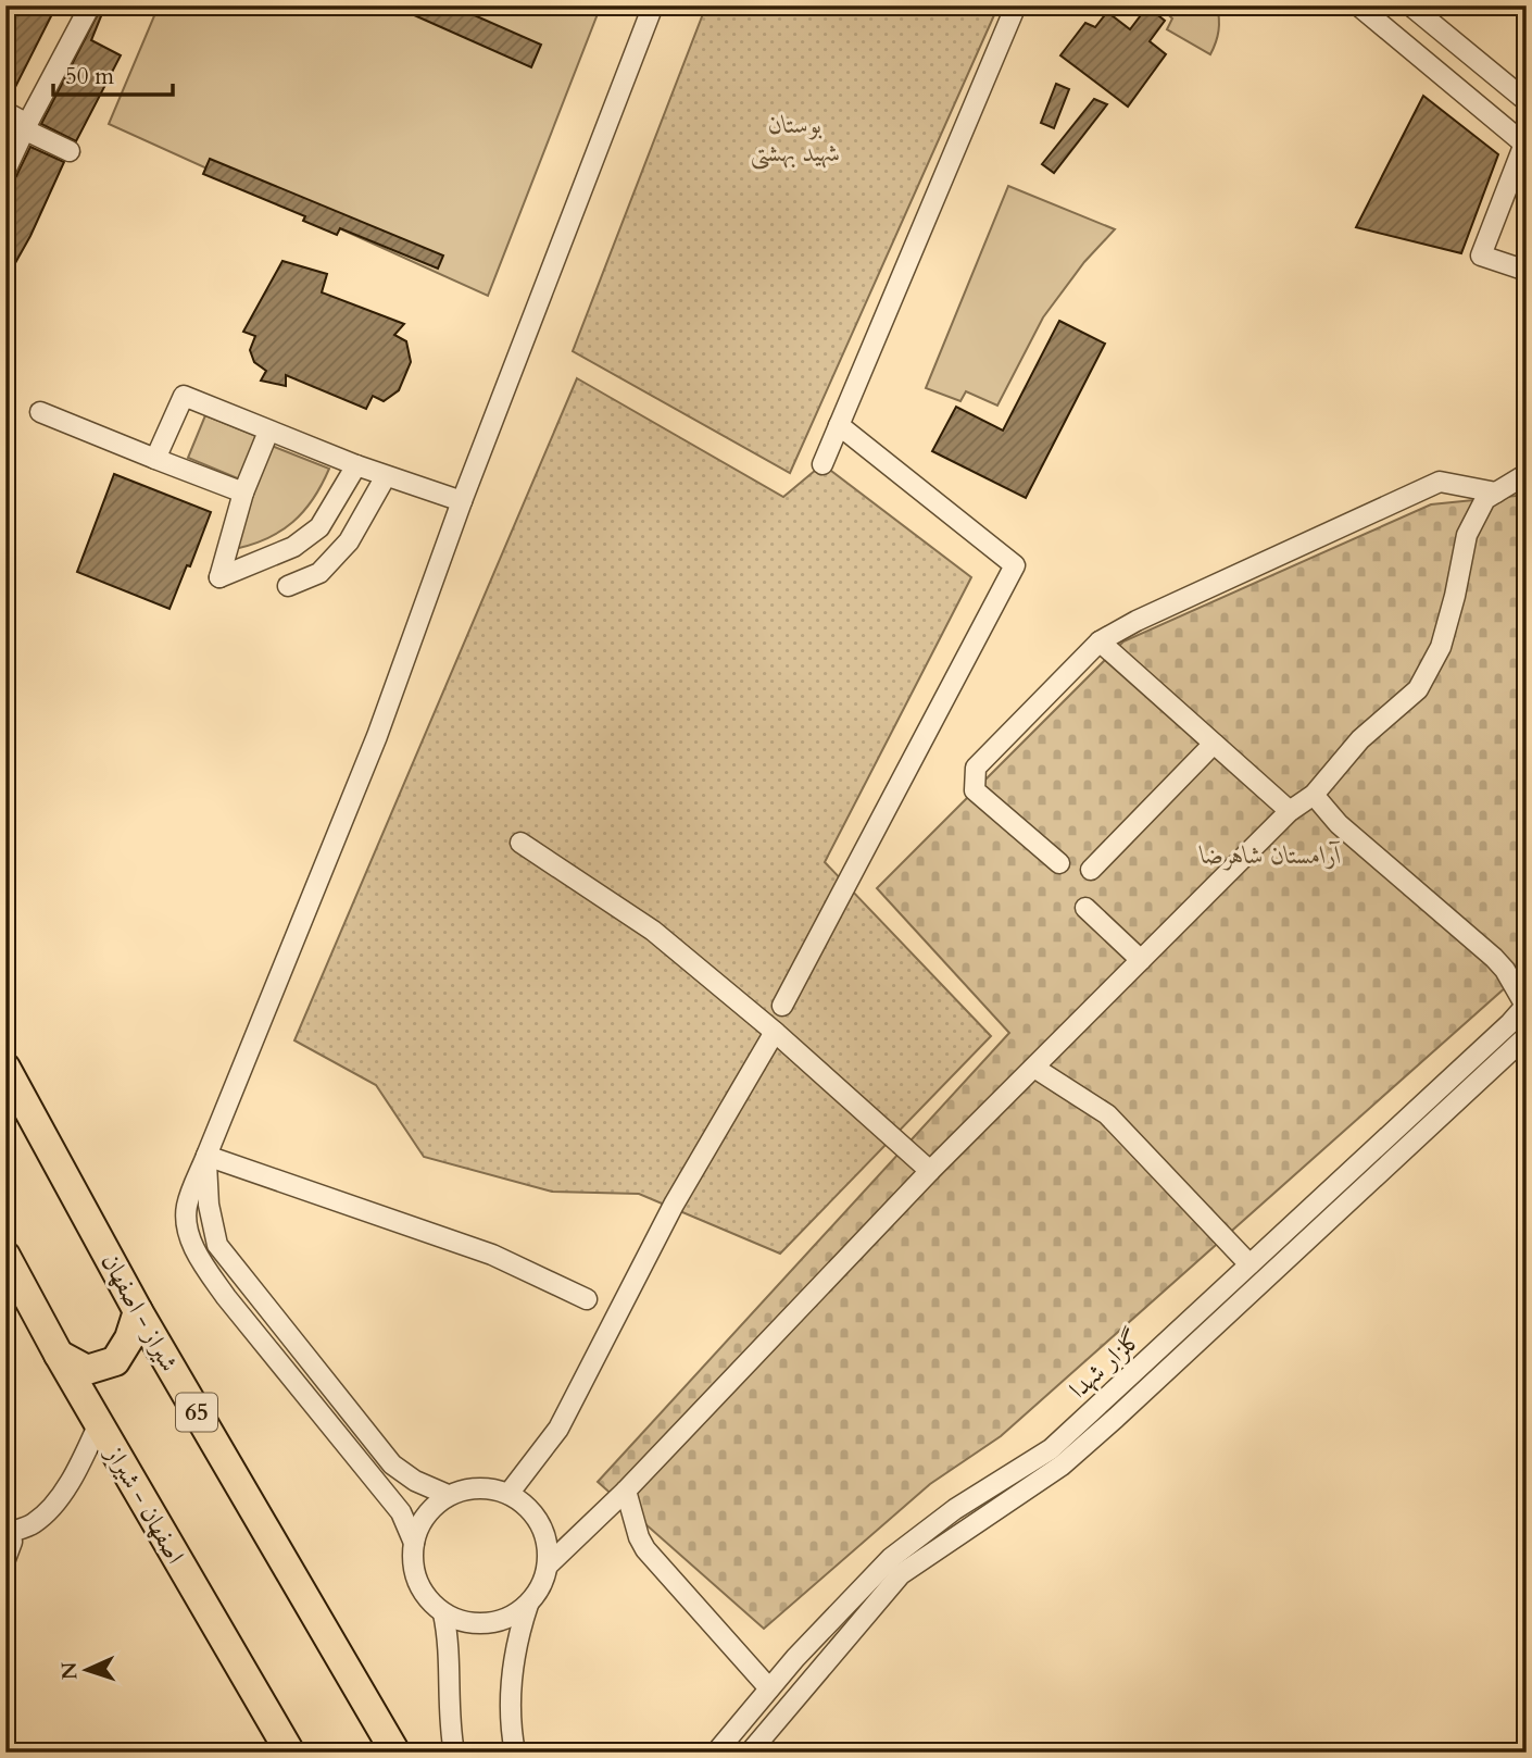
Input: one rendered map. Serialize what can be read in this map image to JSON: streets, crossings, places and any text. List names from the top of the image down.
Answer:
{
  "streets": {
    "highway": ["شیراز - اصفهان", "65", "اصفهان - شیراز"],
    "street": ["گلزار شهدا"]
  },
  "parks": ["بوستان شهید بهشتی", "آرامستان شاهرضا"],
  "scale_bar": "50 m",
  "north": "left"
}
